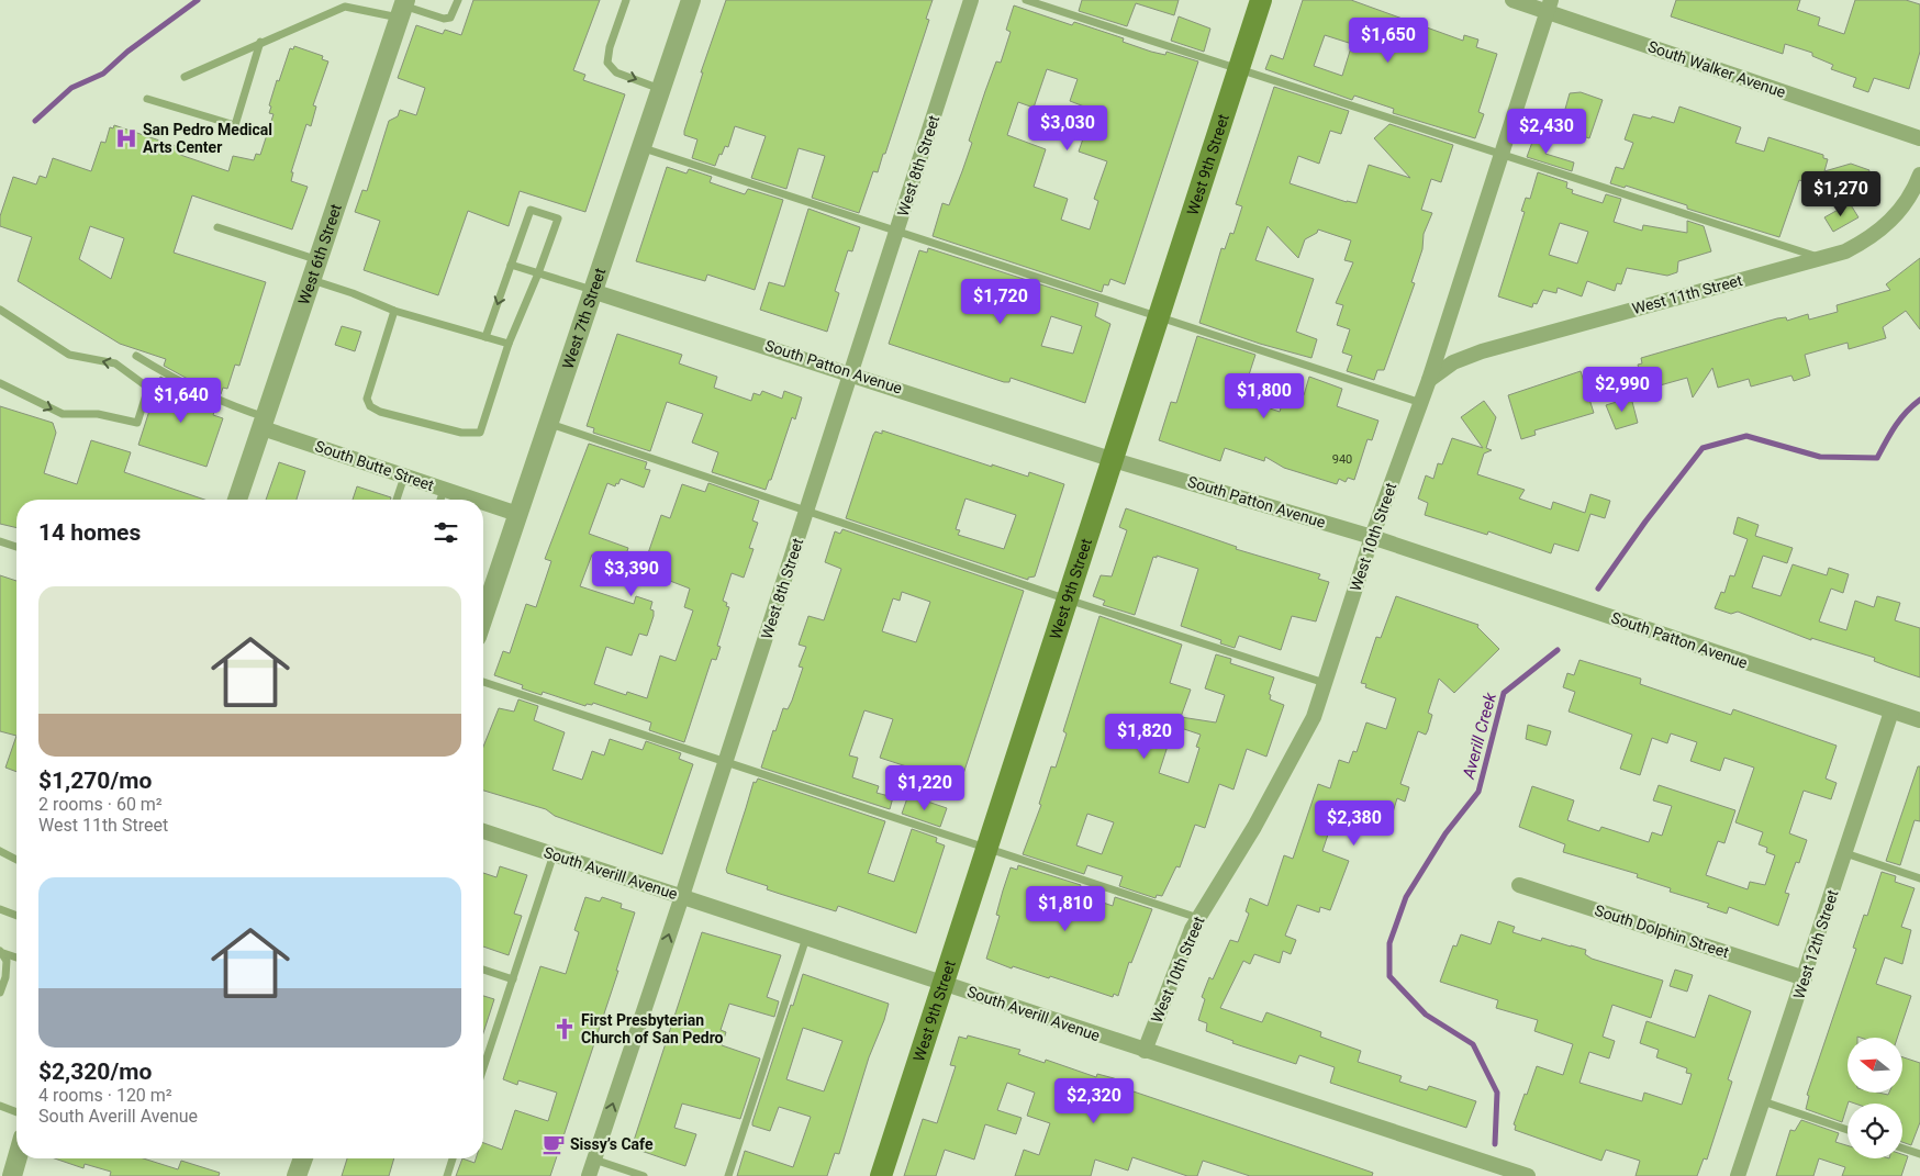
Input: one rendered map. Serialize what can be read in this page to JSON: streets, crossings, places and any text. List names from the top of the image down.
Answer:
{
  "streets": {
    "main road": ["West 9th Street"],
    "street": [
      "South Walker Avenue",
      "West 8th Street",
      "West 6th Street",
      "West 11th Street",
      "West 7th Street",
      "South Patton Avenue",
      "South Butte Street",
      "West 10th Street",
      "South Averill Avenue",
      "South Dolphin Street",
      "West 12th Street"
    ]
  },
  "crossings": [
    ["South Walker Avenue", "West 10th Street"],
    ["West 9th Street", "South Patton Avenue"],
    ["West 9th Street", "South Averill Avenue"],
    ["West 8th Street", "South Patton Avenue"],
    ["West 8th Street", "South Averill Avenue"],
    ["West 6th Street", "South Butte Street"],
    ["West 11th Street", "West 10th Street"],
    ["West 7th Street", "South Patton Avenue"],
    ["West 7th Street", "South Butte Street"],
    ["South Patton Avenue", "West 10th Street"],
    ["South Patton Avenue", "West 12th Street"],
    ["West 10th Street", "South Averill Avenue"],
    ["South Dolphin Street", "West 12th Street"]
  ],
  "water": ["Averill Creek"],
  "places": {
    "hospital": ["San Pedro Medical Arts Center"],
    "church": ["First Presbyterian Church of San Pedro"],
    "cafe": ["Sissy’s Cafe"]
  },
  "house_numbers": ["940"],
  "north": "left",
  "page": {
    "price": [
      "$1,650",
      "$3,030",
      "$2,430",
      "$1,270",
      "$1,720",
      "$2,990",
      "$1,800",
      "$1,640",
      "$3,390",
      "$1,820",
      "$1,220",
      "$2,380",
      "$1,810",
      "$2,320"
    ],
    "heading": "14 homes",
    "list": [
      {
        "name": "$1,270/mo",
        "note": "2 rooms · 60 m² · West 11th Street"
      },
      {
        "name": "$2,320/mo",
        "note": "4 rooms · 120 m² · South Averill Avenue"
      }
    ]
  }
}
